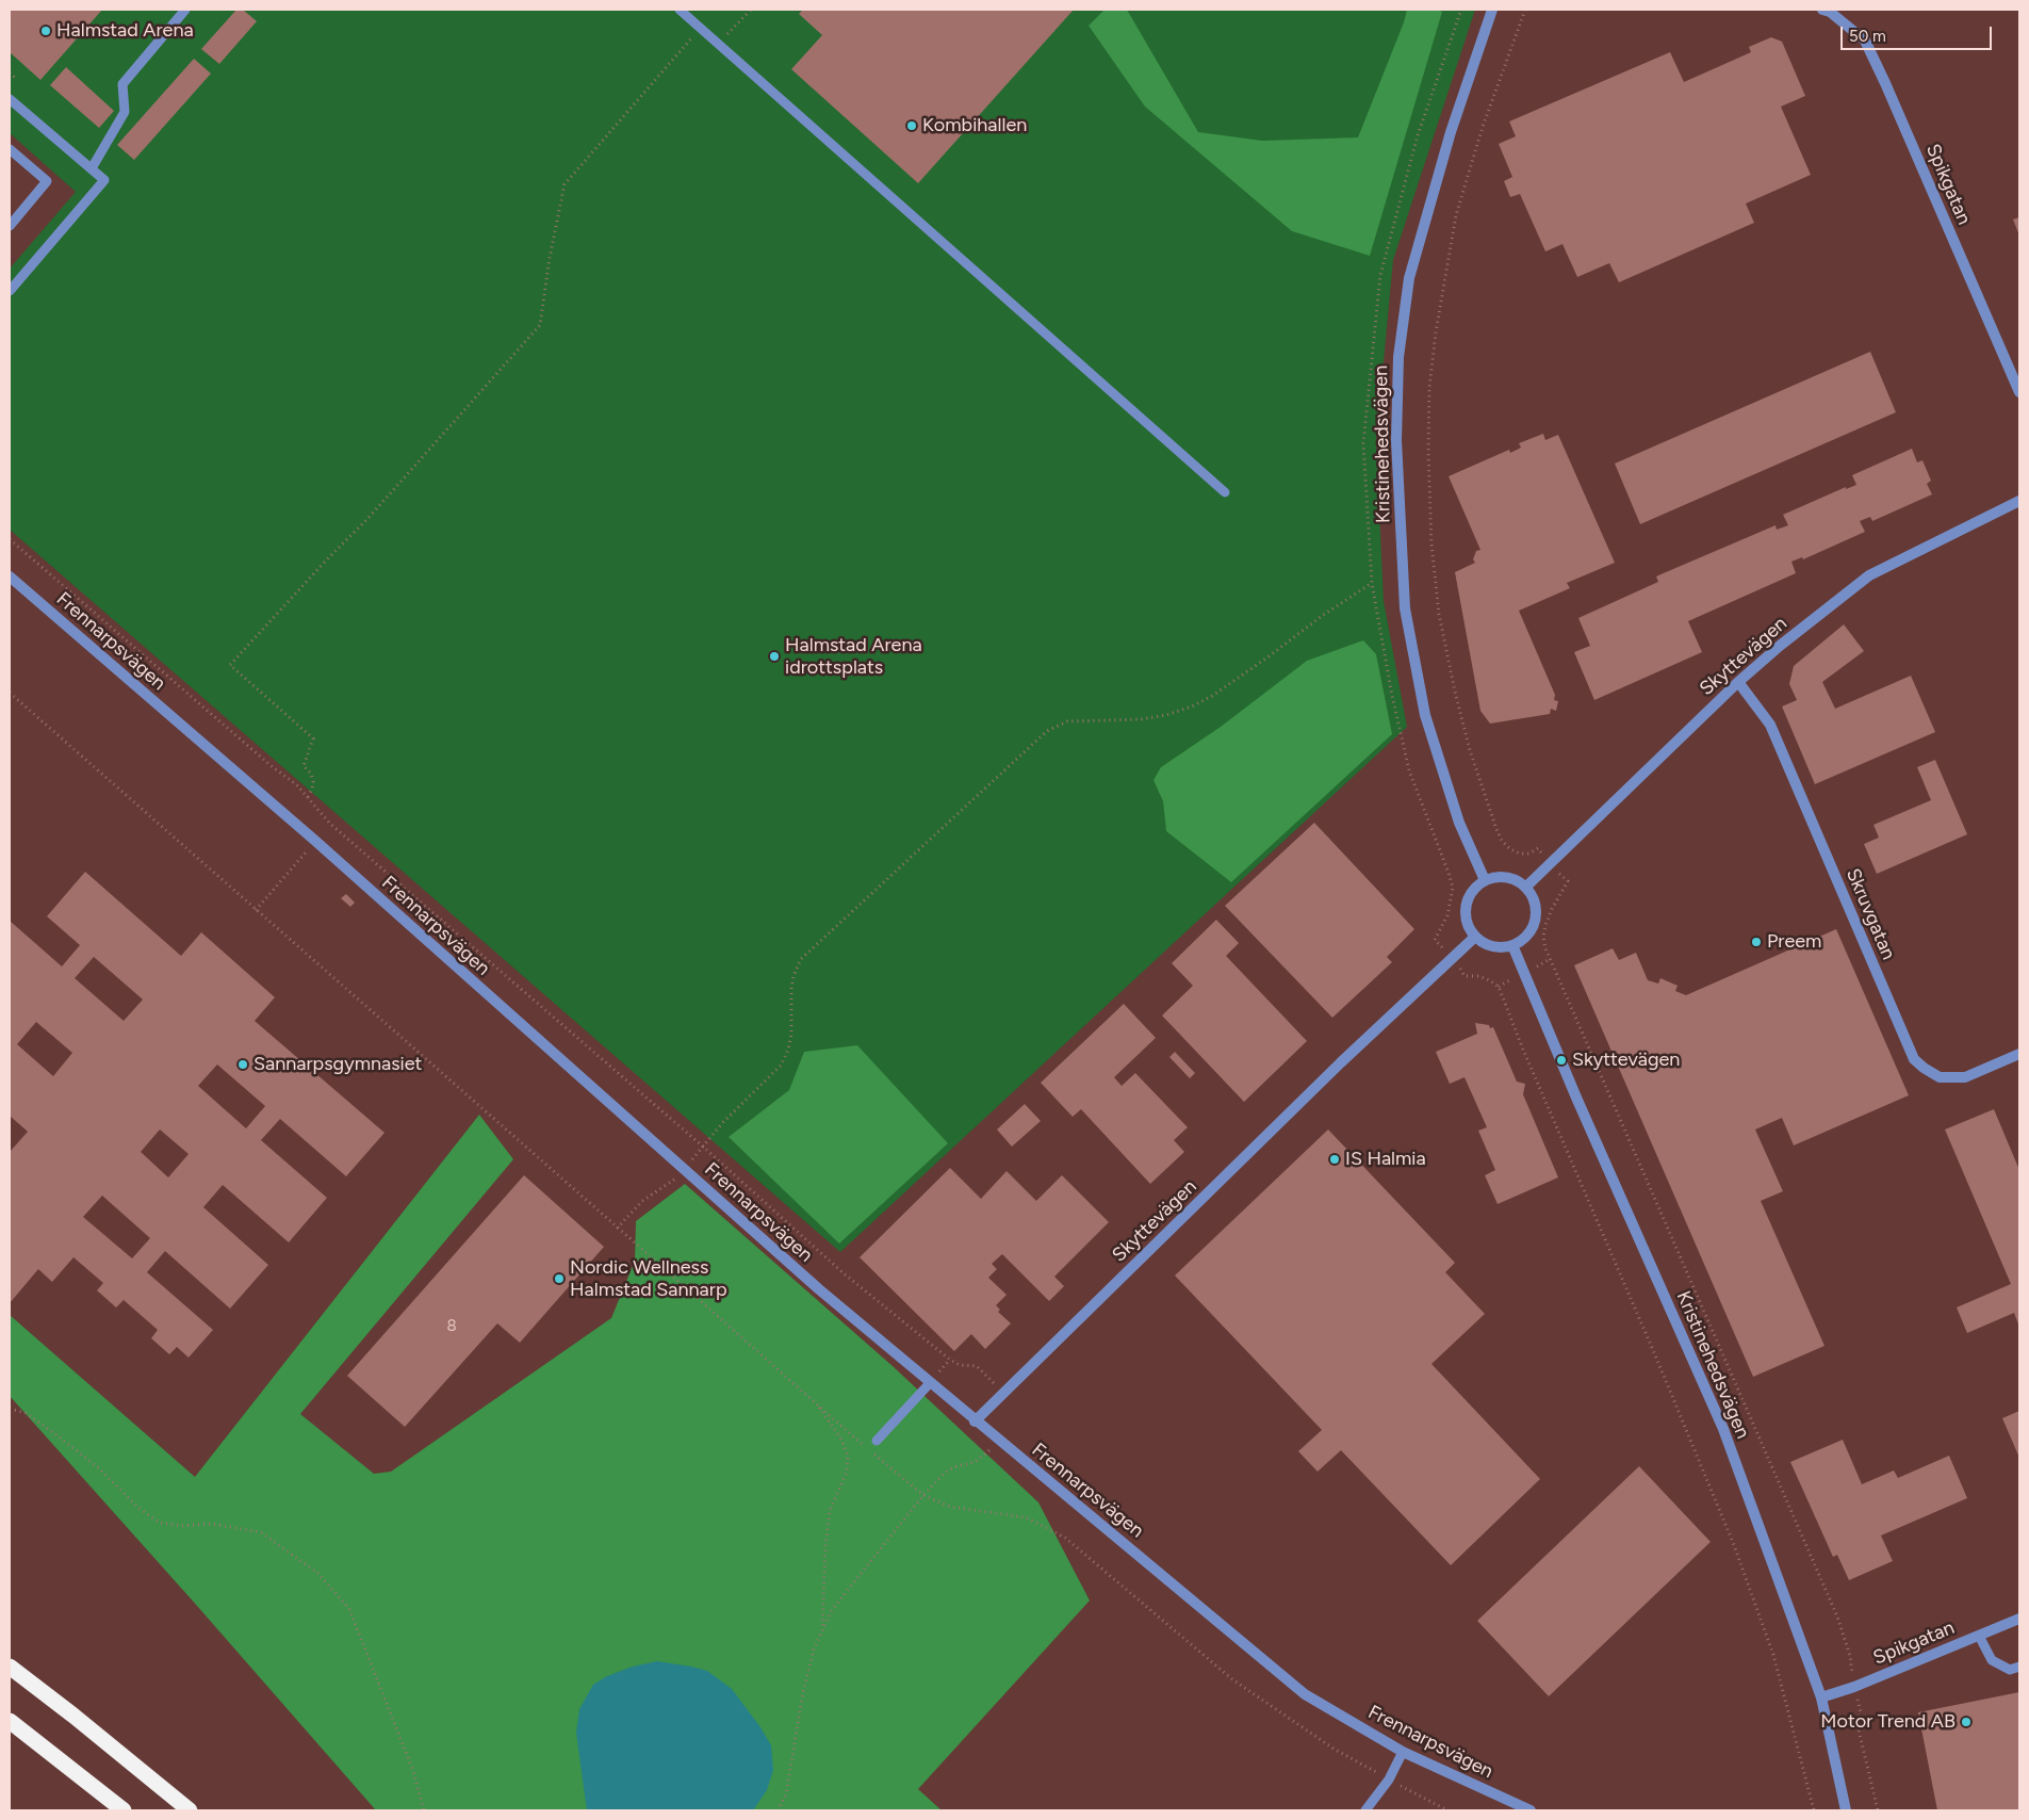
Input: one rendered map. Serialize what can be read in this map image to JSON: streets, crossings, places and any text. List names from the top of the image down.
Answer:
{
  "streets": {
    "street": [
      "Spikgatan",
      "Kristinehedsvägen",
      "Frennarpsvägen",
      "Skyttevägen",
      "Skruvgatan"
    ]
  },
  "crossings": [
    ["Spikgatan", "Kristinehedsvägen"],
    ["Kristinehedsvägen", "Skyttevägen"],
    ["Frennarpsvägen", "Skyttevägen"],
    ["Skyttevägen", "Skruvgatan"]
  ],
  "places": [
    "Halmstad Arena",
    "Kombihallen",
    "Halmstad Arena idrottsplats",
    "Preem",
    "Skyttevägen",
    "Sannarpsgymnasiet",
    "IS Halmia",
    "Nordic Wellness Halmstad Sannarp",
    "Motor Trend AB"
  ],
  "house_numbers": ["8"],
  "scale_bar": "50 m"
}
